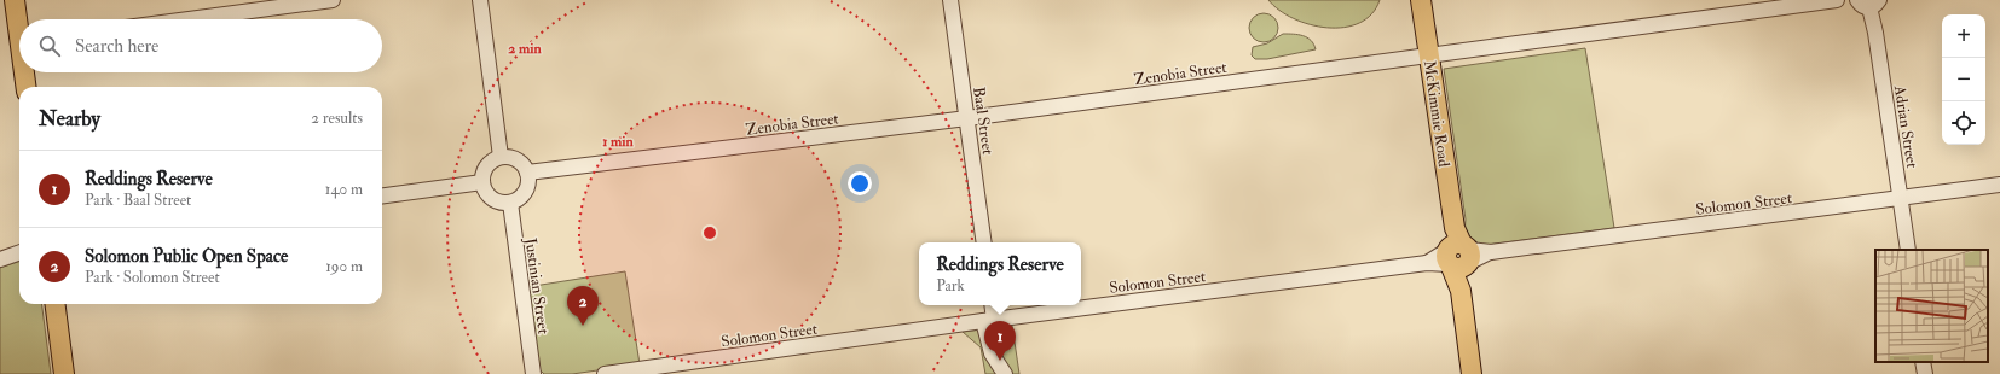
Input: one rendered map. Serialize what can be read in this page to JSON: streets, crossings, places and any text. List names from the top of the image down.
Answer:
{
  "streets": {
    "main road": ["McKimmie Road"],
    "street": [
      "Zenobia Street",
      "Baal Street",
      "Adrian Street",
      "Solomon Street",
      "Justinian Street"
    ]
  },
  "crossings": [
    ["Zenobia Street", "McKimmie Road"],
    ["Zenobia Street", "Baal Street"],
    ["Zenobia Street", "Justinian Street"],
    ["McKimmie Road", "Solomon Street"],
    ["Adrian Street", "Solomon Street"]
  ],
  "page": {
    "map_buttons": ["+", "−"],
    "search": "Search here",
    "heading": ["Nearby", "2 results"],
    "list": [
      {
        "mark": "1",
        "name": "Reddings Reserve",
        "note": "Park · Baal Street",
        "value": "140 m"
      },
      {
        "mark": "2",
        "name": "Solomon Public Open Space",
        "note": "Park · Solomon Street",
        "value": "190 m"
      }
    ],
    "popup": ["Reddings Reserve", "Park"],
    "pins": ["2", "1"]
  },
  "rings": ["2 min", "1 min"]
}
